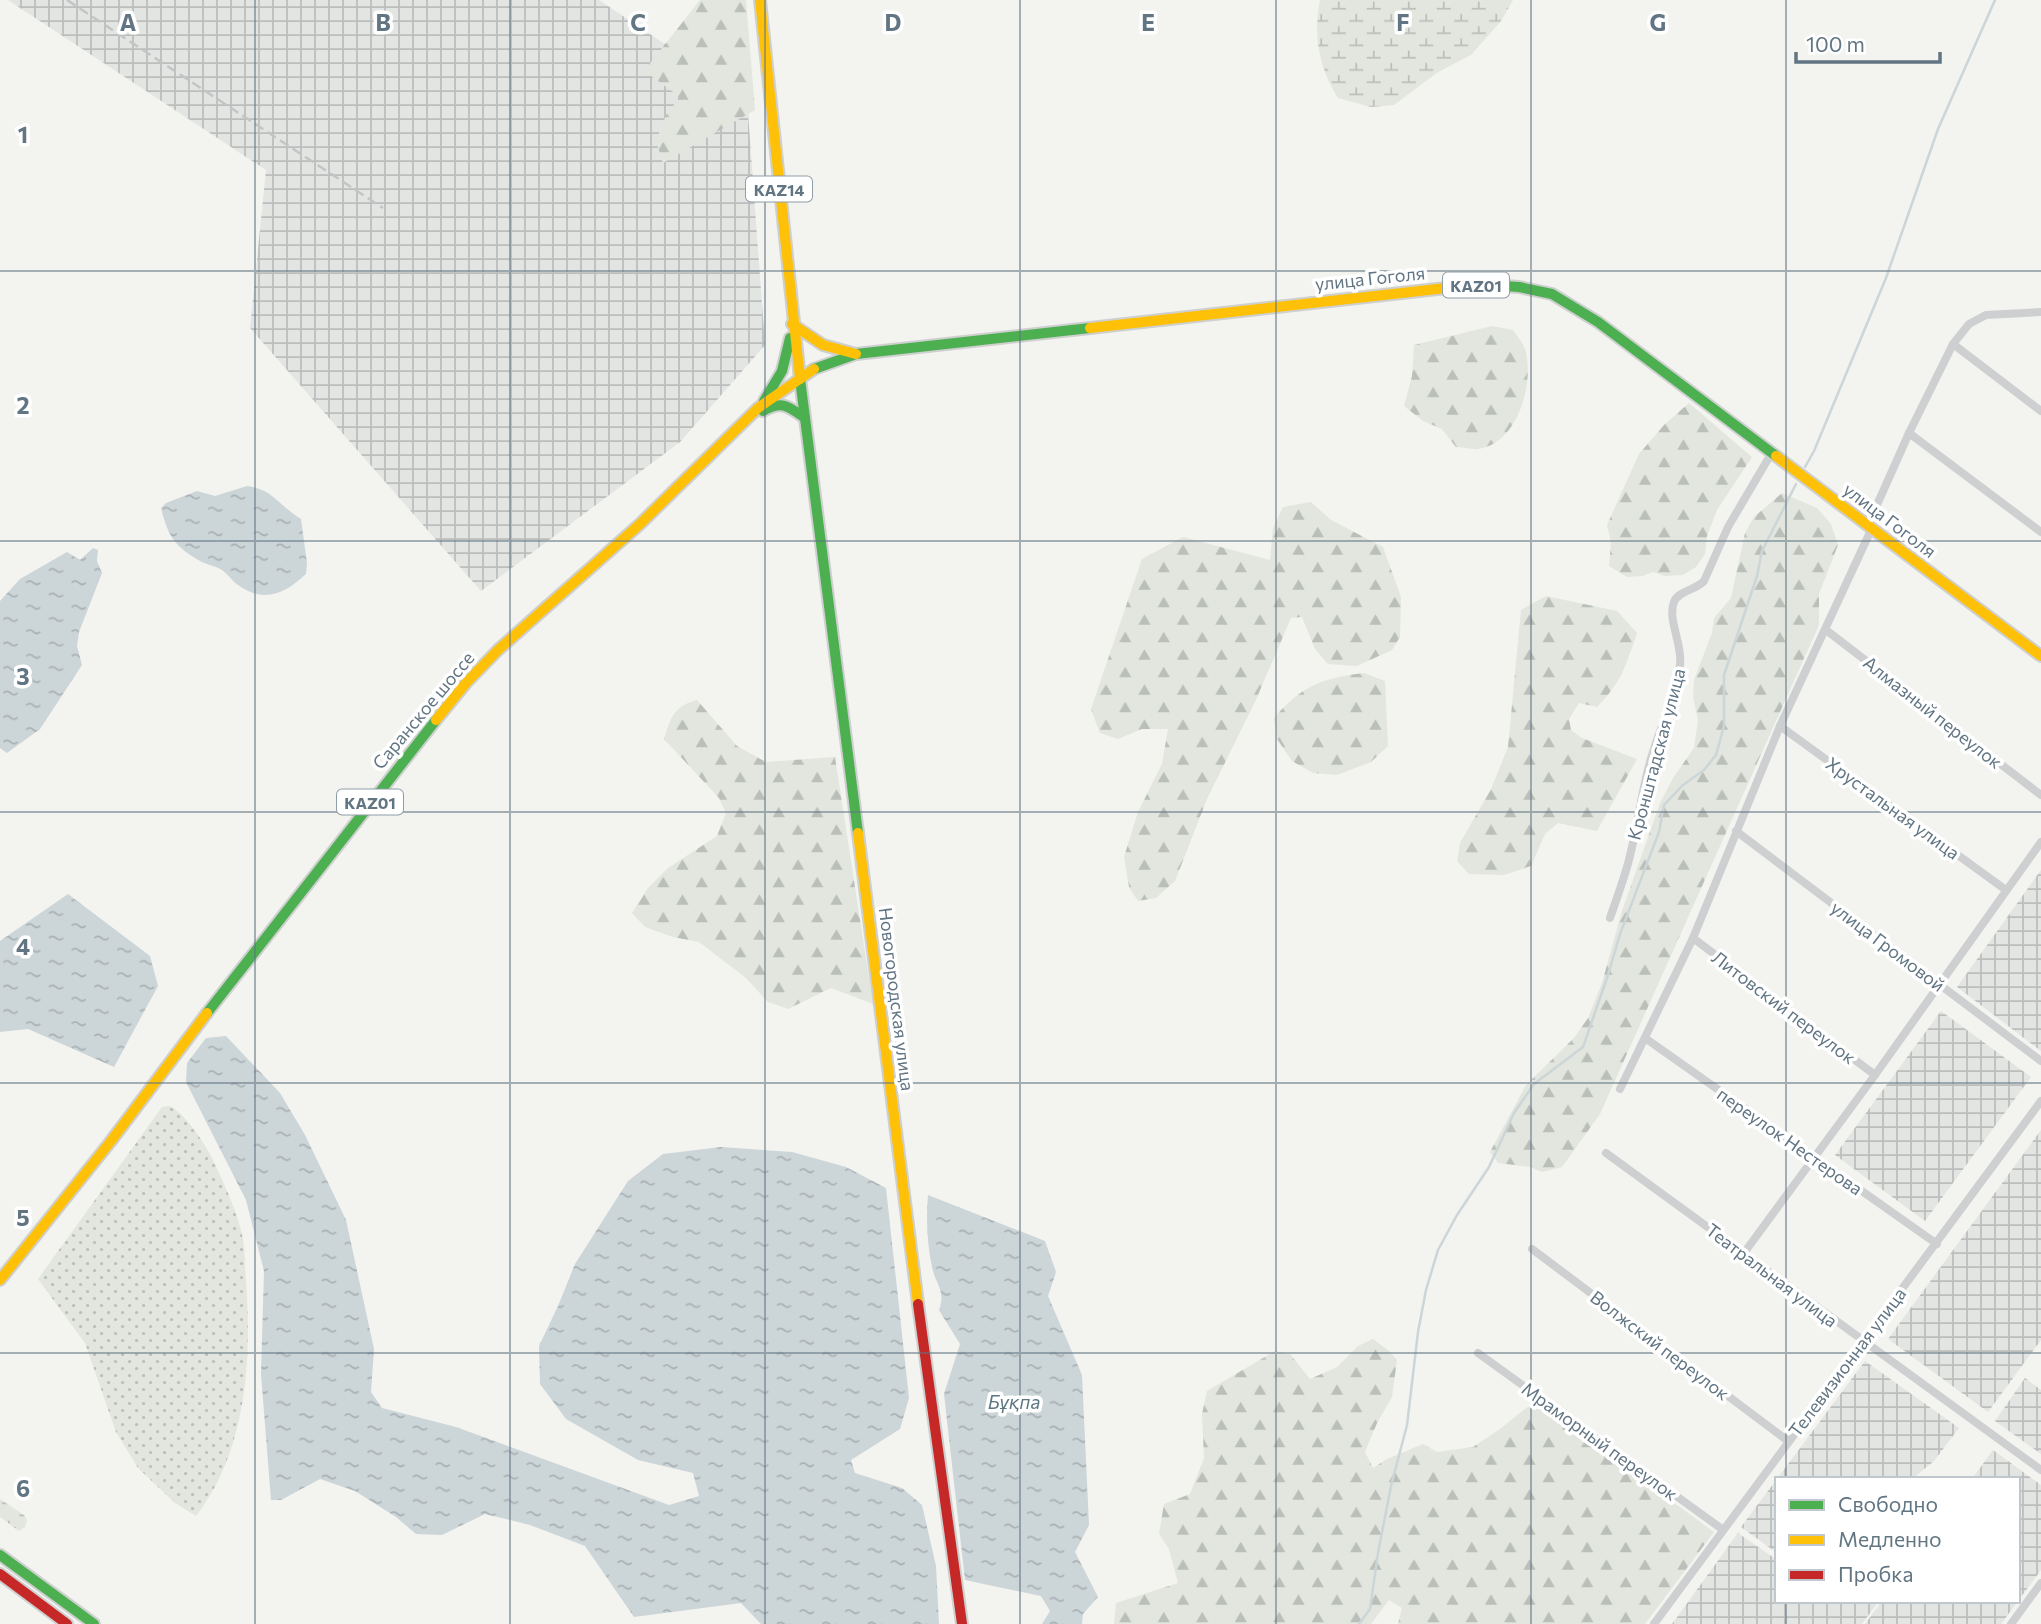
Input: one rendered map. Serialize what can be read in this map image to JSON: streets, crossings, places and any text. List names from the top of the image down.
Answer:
{
  "streets": {
    "main road": [
      "KAZ14",
      "улица Гоголя",
      "KАZ01",
      "Саранское шоссе",
      "KAZ01",
      "Новогородская улица"
    ],
    "street": [
      "Алмазный переулок",
      "Кронштадская улица",
      "Хрустальная улица",
      "улица Громовой",
      "Литовский переулок",
      "переулок Нестерова",
      "Театральная улица",
      "Волжский переулок",
      "Телевизионная улица",
      "Мраморный переулок"
    ]
  },
  "crossings": [
    ["KAZ14", "улица Гоголя"],
    ["KAZ14", "Саранское шоссе"],
    ["KAZ14", "Новогородская улица"],
    ["улица Гоголя", "Саранское шоссе"],
    ["улица Гоголя", "Кронштадская улица"],
    ["улица Гоголя", "Новогородская улица"],
    ["Саранское шоссе", "Новогородская улица"],
    ["переулок Нестерова", "Телевизионная улица"],
    ["Театральная улица", "Телевизионная улица"],
    ["Волжский переулок", "Телевизионная улица"],
    ["Телевизионная улица", "Мраморный переулок"]
  ],
  "water": ["Бұқпа"],
  "legend": ["Свободно", "Медленно", "Пробка"],
  "scale_bar": "100 m",
  "grid": {
    "columns": [
      "A",
      "B",
      "C",
      "D",
      "E",
      "F",
      "G"
    ],
    "rows": [
      "1",
      "2",
      "3",
      "4",
      "5",
      "6"
    ]
  }
}
